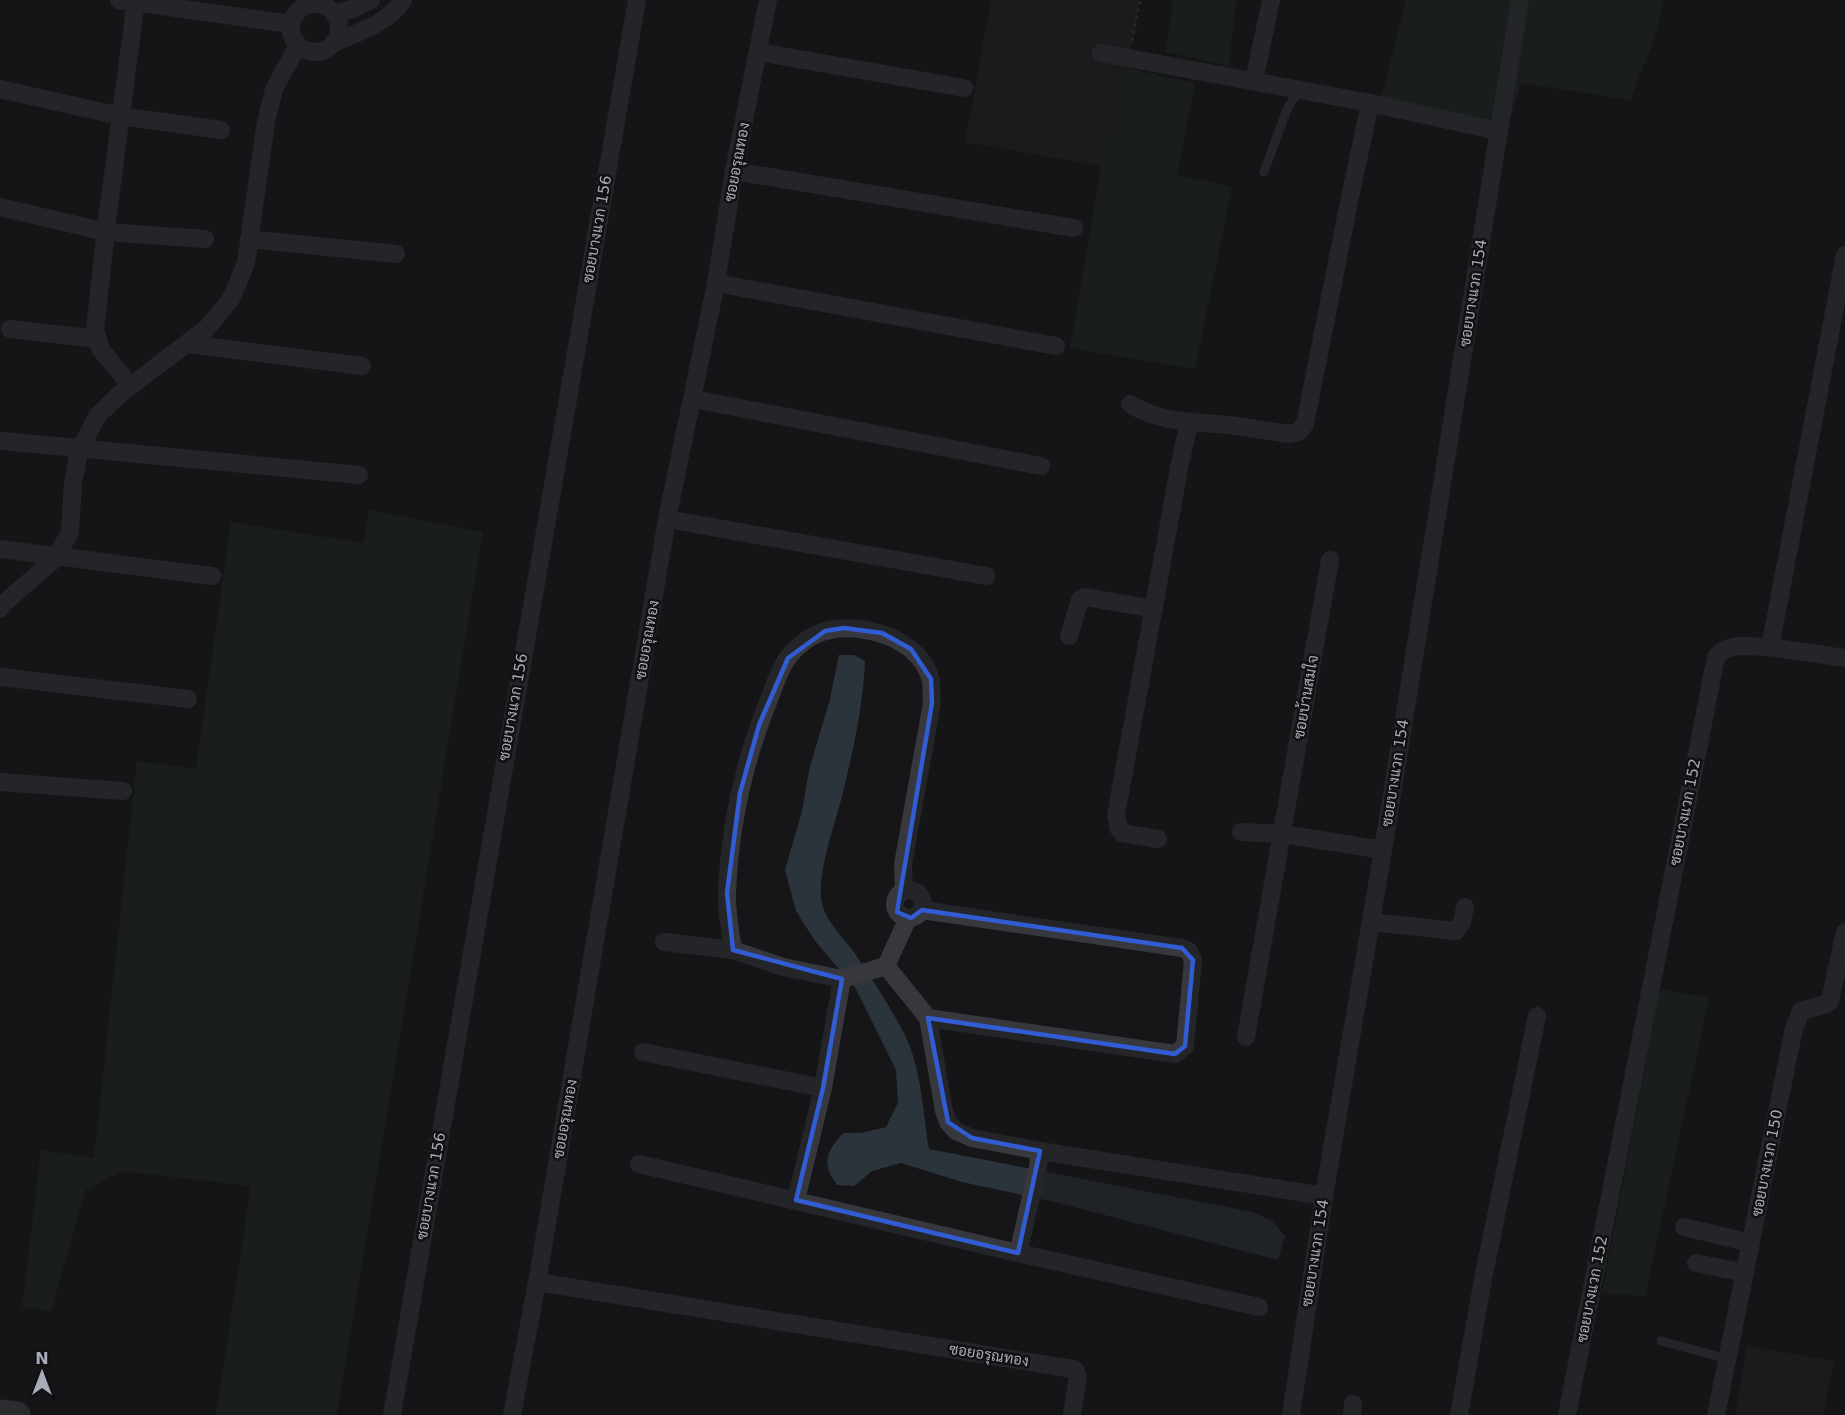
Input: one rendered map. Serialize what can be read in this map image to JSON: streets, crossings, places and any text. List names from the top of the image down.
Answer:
{
  "streets": {
    "street": [
      "ซอยอรุณทอง",
      "ซอยบางแวก 156",
      "ซอยบางแวก 154",
      "ซอยบ้านสมใจ",
      "ซอยบางแวก 152",
      "ซอยบางแวก 150"
    ]
  },
  "north": "top"
}
